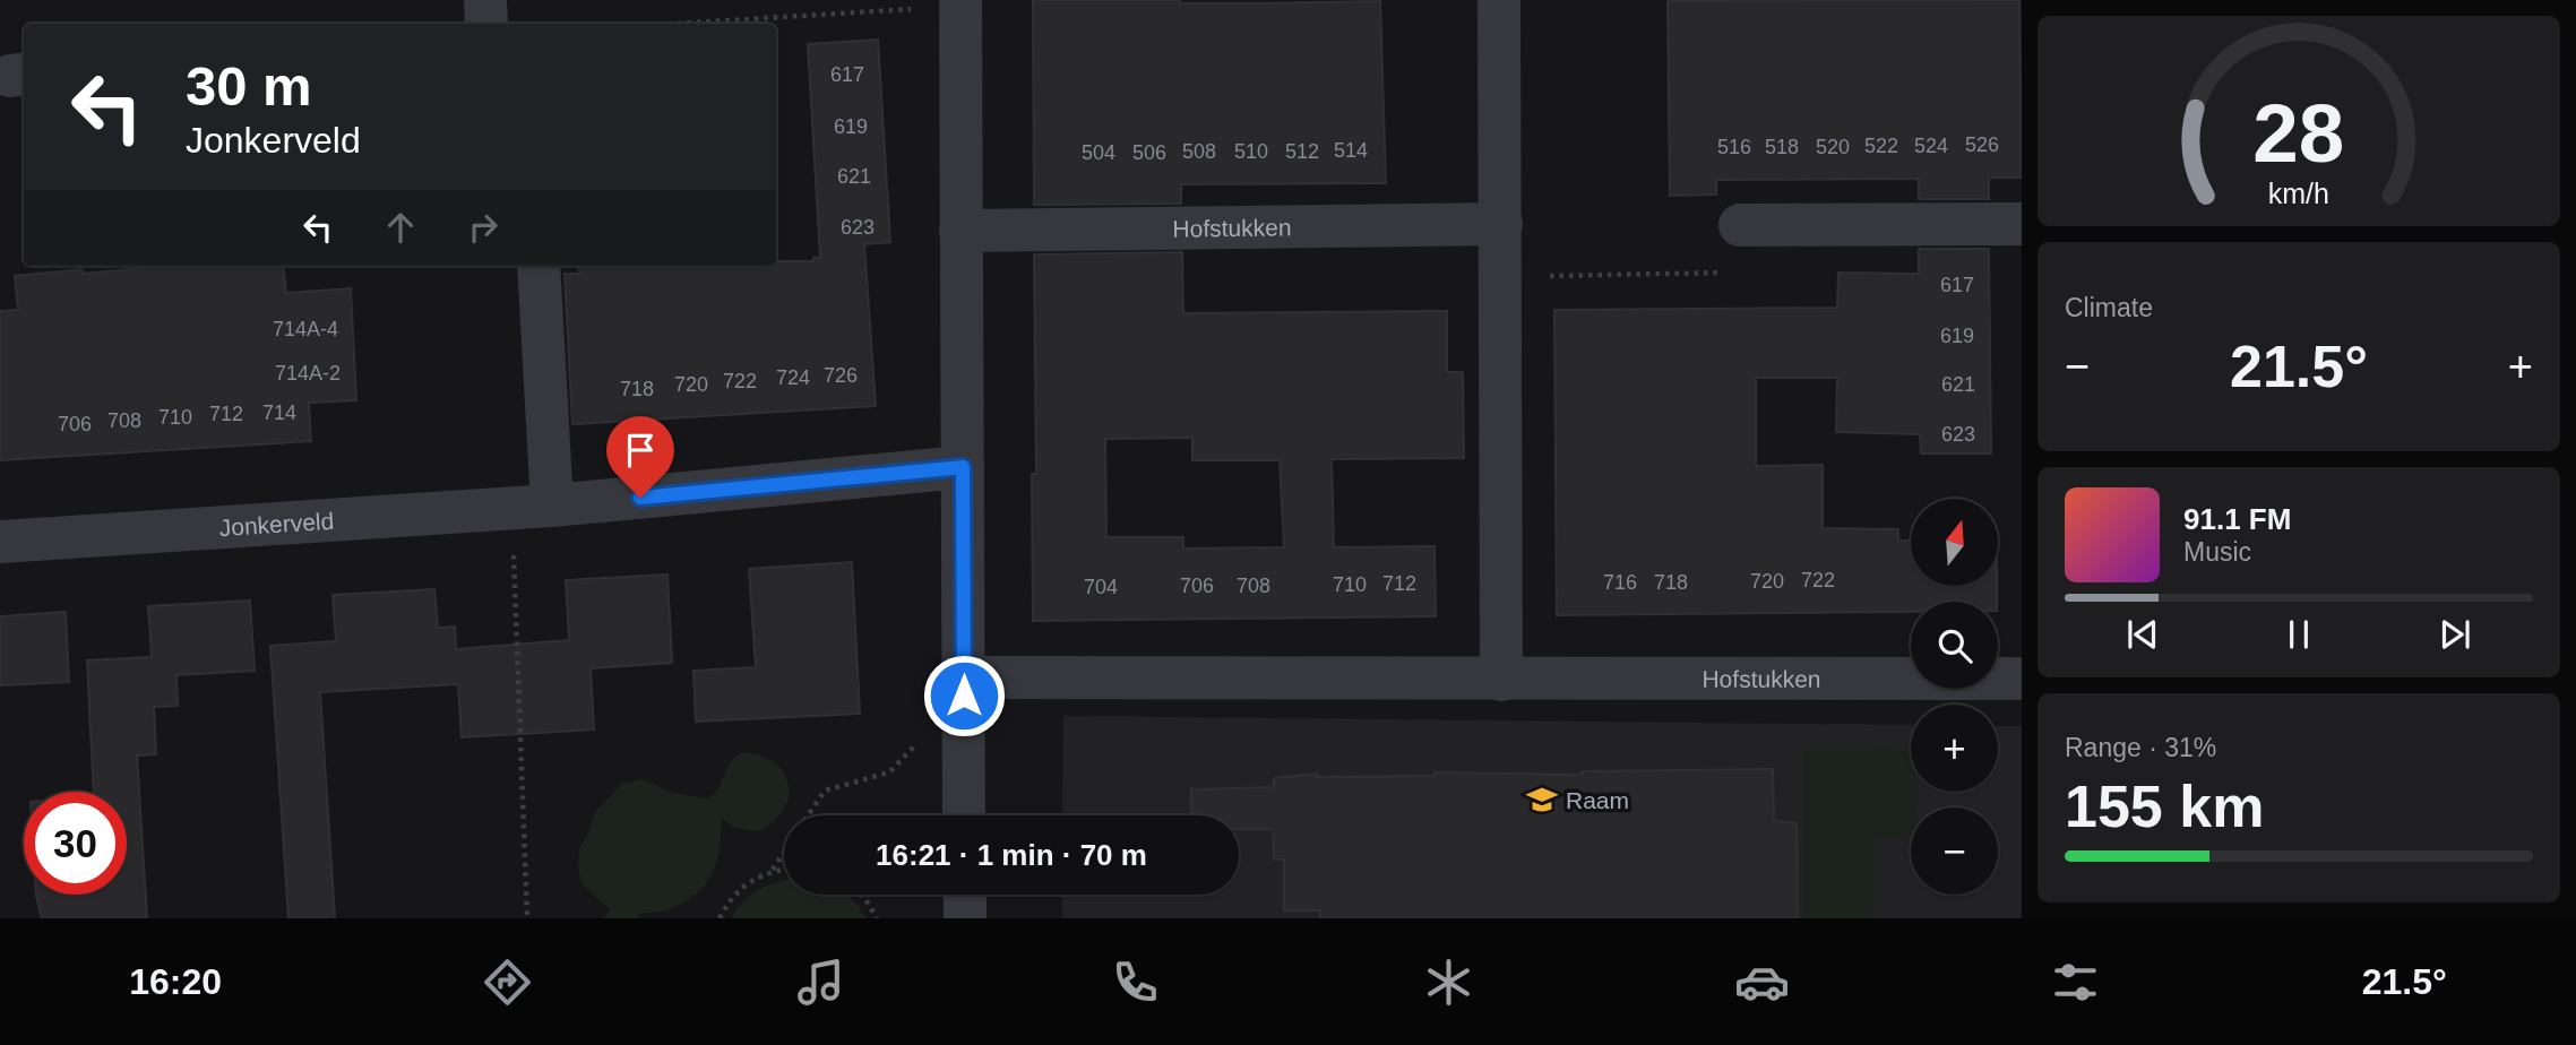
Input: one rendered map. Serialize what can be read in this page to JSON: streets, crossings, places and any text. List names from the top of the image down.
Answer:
{
  "streets": {
    "street": ["Hofstukken", "Jonkerveld"]
  },
  "places": {
    "school or university": ["Raam"]
  },
  "house_numbers": [
    "617",
    "619",
    "526",
    "522",
    "524",
    "516",
    "518",
    "520",
    "514",
    "508",
    "510",
    "512",
    "504",
    "506",
    "621",
    "623",
    "617",
    "714A-4",
    "619",
    "714A-2",
    "726",
    "724",
    "722",
    "720",
    "621",
    "718",
    "714",
    "712",
    "710",
    "708",
    "706",
    "623",
    "722",
    "720",
    "716",
    "718",
    "712",
    "710",
    "706",
    "708",
    "704"
  ],
  "north": "top",
  "page": {
    "turn": ["30 m", "Jonkerveld"],
    "tile": [
      "Climate",
      ["Range · 31%", "155 km"]
    ],
    "heat": ["−", "21.5°", "+"],
    "song": ["91.1 FM", "Music"],
    "map_buttons": ["+", "−"],
    "limit": "30",
    "trip": "16:21 · 1 min · 70 m",
    "tabs": ["16:20", "21.5°"],
    "gauge": ["28", "km/h"]
  }
}
